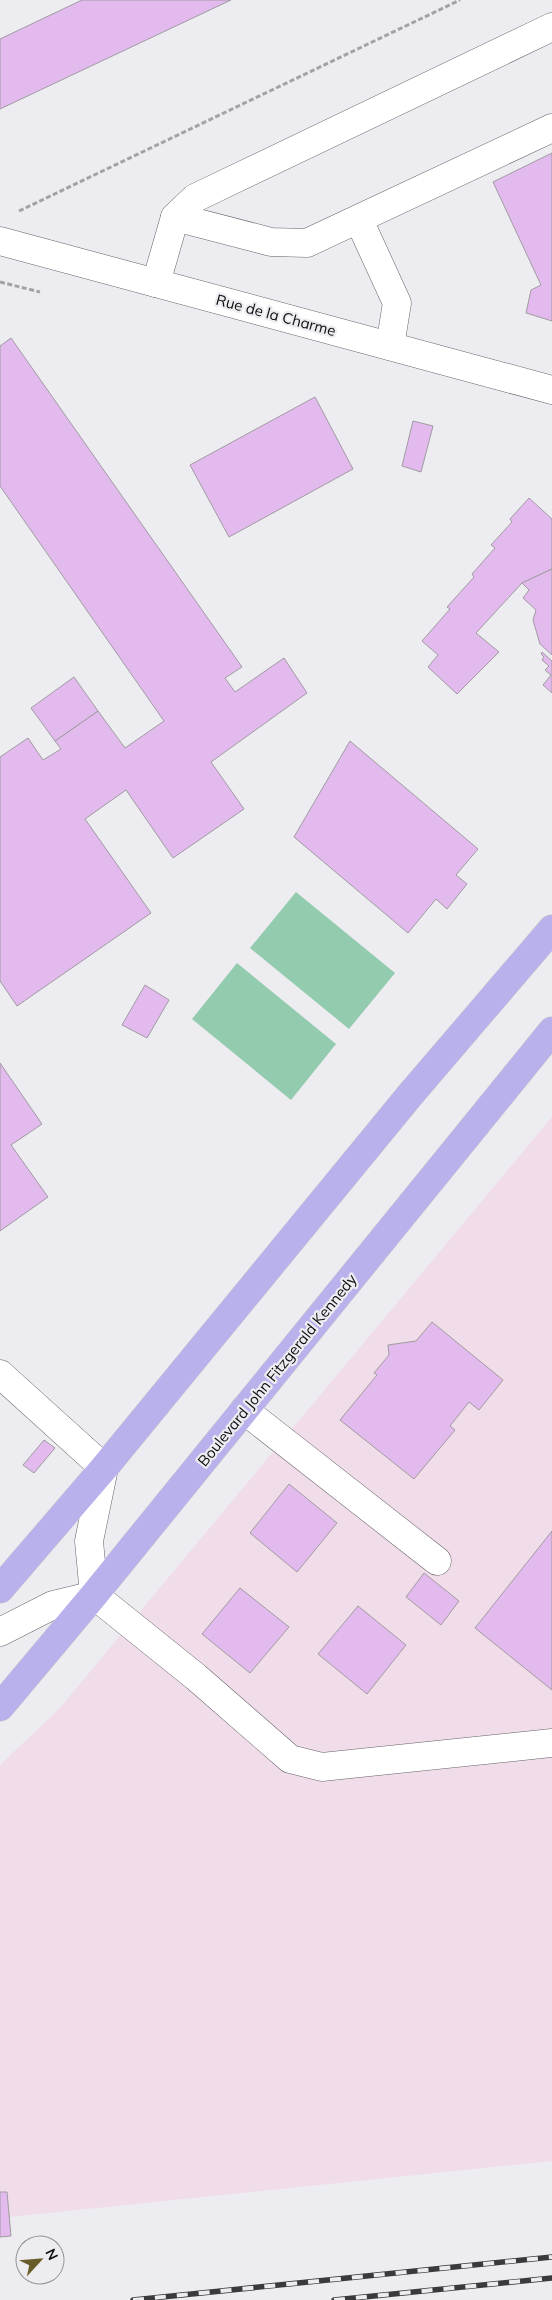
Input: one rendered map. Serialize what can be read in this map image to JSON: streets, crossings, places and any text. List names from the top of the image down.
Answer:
{
  "streets": {
    "main road": ["Boulevard John Fitzgerald Kennedy"],
    "street": ["Rue de la Charme"]
  },
  "north": "top right"
}
